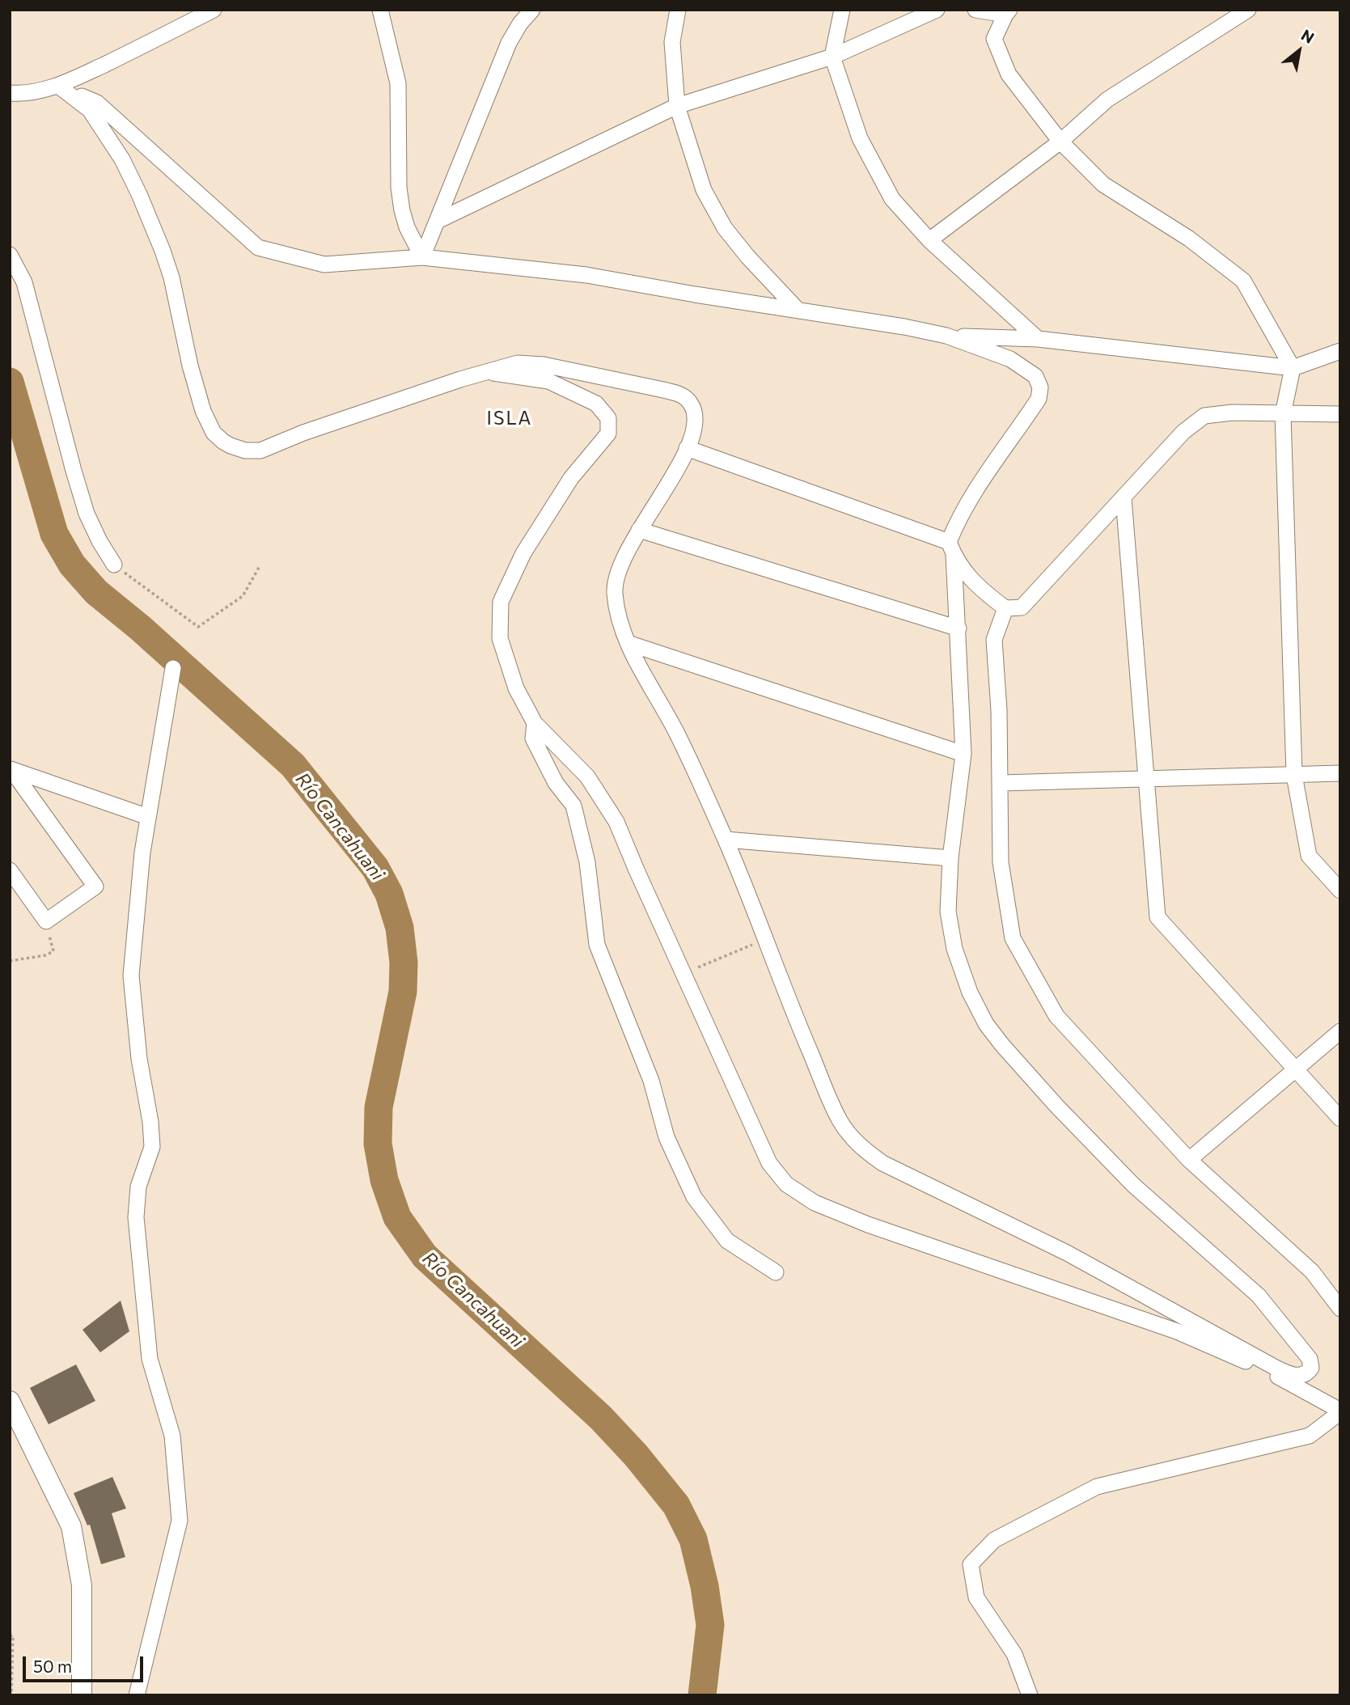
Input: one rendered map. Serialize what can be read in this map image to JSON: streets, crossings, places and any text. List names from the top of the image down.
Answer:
{
  "districts": ["ISLA"],
  "water": ["Río Cancahuani"],
  "scale_bar": "50 m",
  "north": "top right"
}
